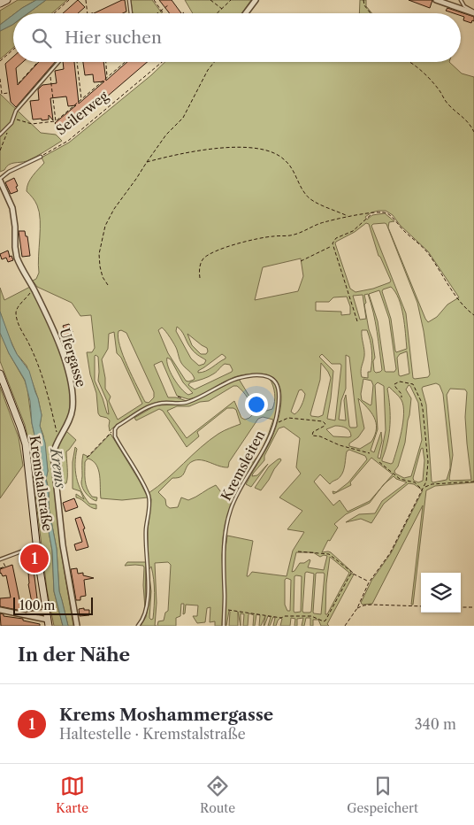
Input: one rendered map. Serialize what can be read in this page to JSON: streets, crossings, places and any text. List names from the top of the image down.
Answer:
{
  "streets": {
    "main road": ["Kremstalstraße"],
    "street": ["Ufergasse"],
    "lane": ["Kremsleiten"],
    "path": ["Seilerweg"]
  },
  "water": ["Krems"],
  "scale_bar": "100 m",
  "page": {
    "search": "Hier suchen",
    "pins": "1",
    "scale": "100 m",
    "heading": "In der Nähe",
    "list": [
      {
        "mark": "1",
        "name": "Krems Moshammergasse",
        "note": "Haltestelle · Kremstalstraße",
        "value": "340 m"
      }
    ],
    "nav": ["Karte", "Route", "Gespeichert"]
  }
}
